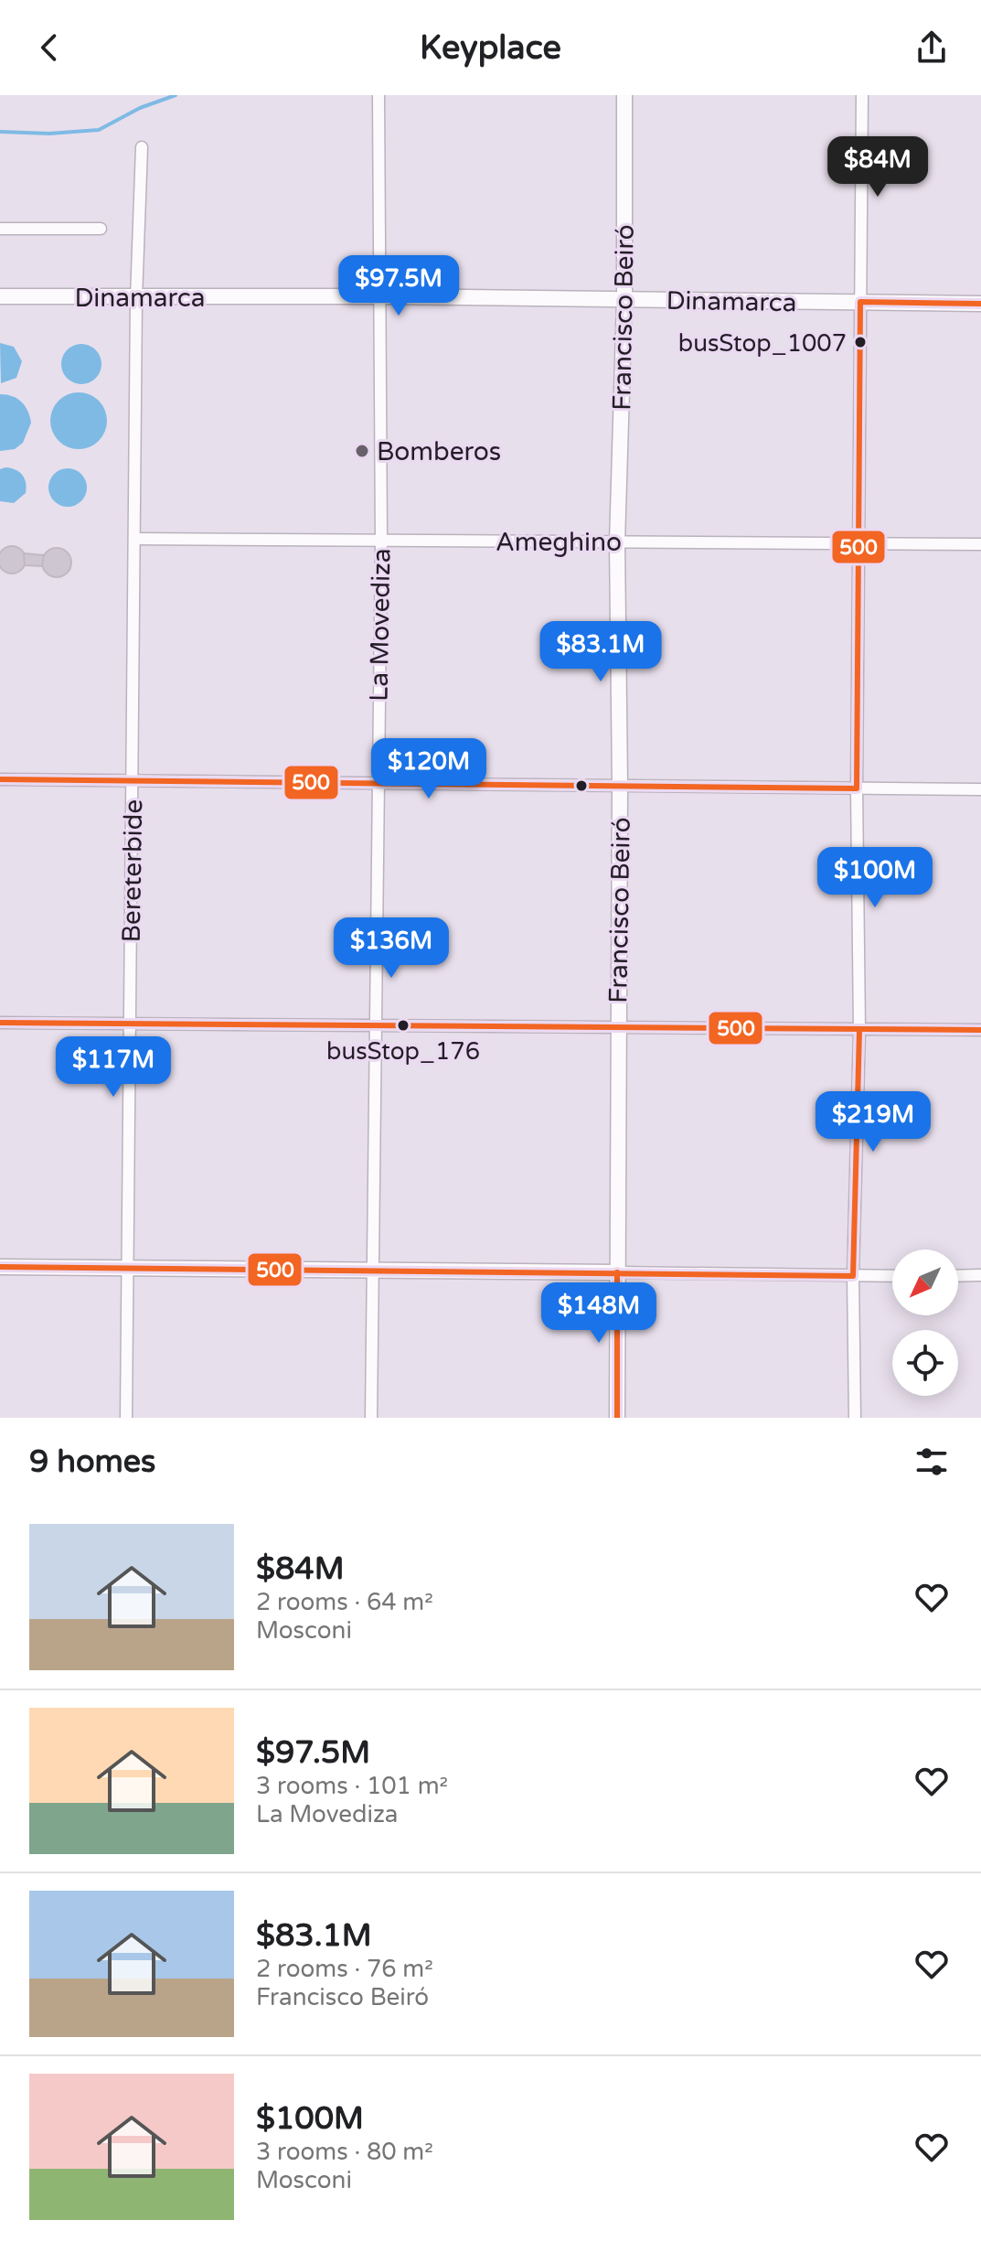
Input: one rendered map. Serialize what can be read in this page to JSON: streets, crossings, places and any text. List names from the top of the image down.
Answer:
{
  "streets": {
    "street": [
      "Dinamarca",
      "Francisco Beiró",
      "Ameghino",
      "La Movediza",
      "Bereterbide"
    ]
  },
  "crossings": [
    ["Dinamarca", "Francisco Beiró"],
    ["Dinamarca", "La Movediza"],
    ["Dinamarca", "Bereterbide"],
    ["Francisco Beiró", "Ameghino"],
    ["Ameghino", "La Movediza"],
    ["Ameghino", "Bereterbide"]
  ],
  "places": ["busStop_1007", "Bomberos", "busStop_176"],
  "lines": ["transit line 500"],
  "north": "bottom left",
  "page": {
    "header": "Keyplace",
    "price": [
      "$84M",
      "$97.5M",
      "$83.1M",
      "$120M",
      "$100M",
      "$136M",
      "$117M",
      "$219M",
      "$148M"
    ],
    "heading": "9 homes",
    "list": [
      {
        "name": "$84M",
        "note": "2 rooms · 64 m² · Mosconi"
      },
      {
        "name": "$97.5M",
        "note": "3 rooms · 101 m² · La Movediza"
      },
      {
        "name": "$83.1M",
        "note": "2 rooms · 76 m² · Francisco Beiró"
      },
      {
        "name": "$100M",
        "note": "3 rooms · 80 m² · Mosconi"
      }
    ]
  }
}
